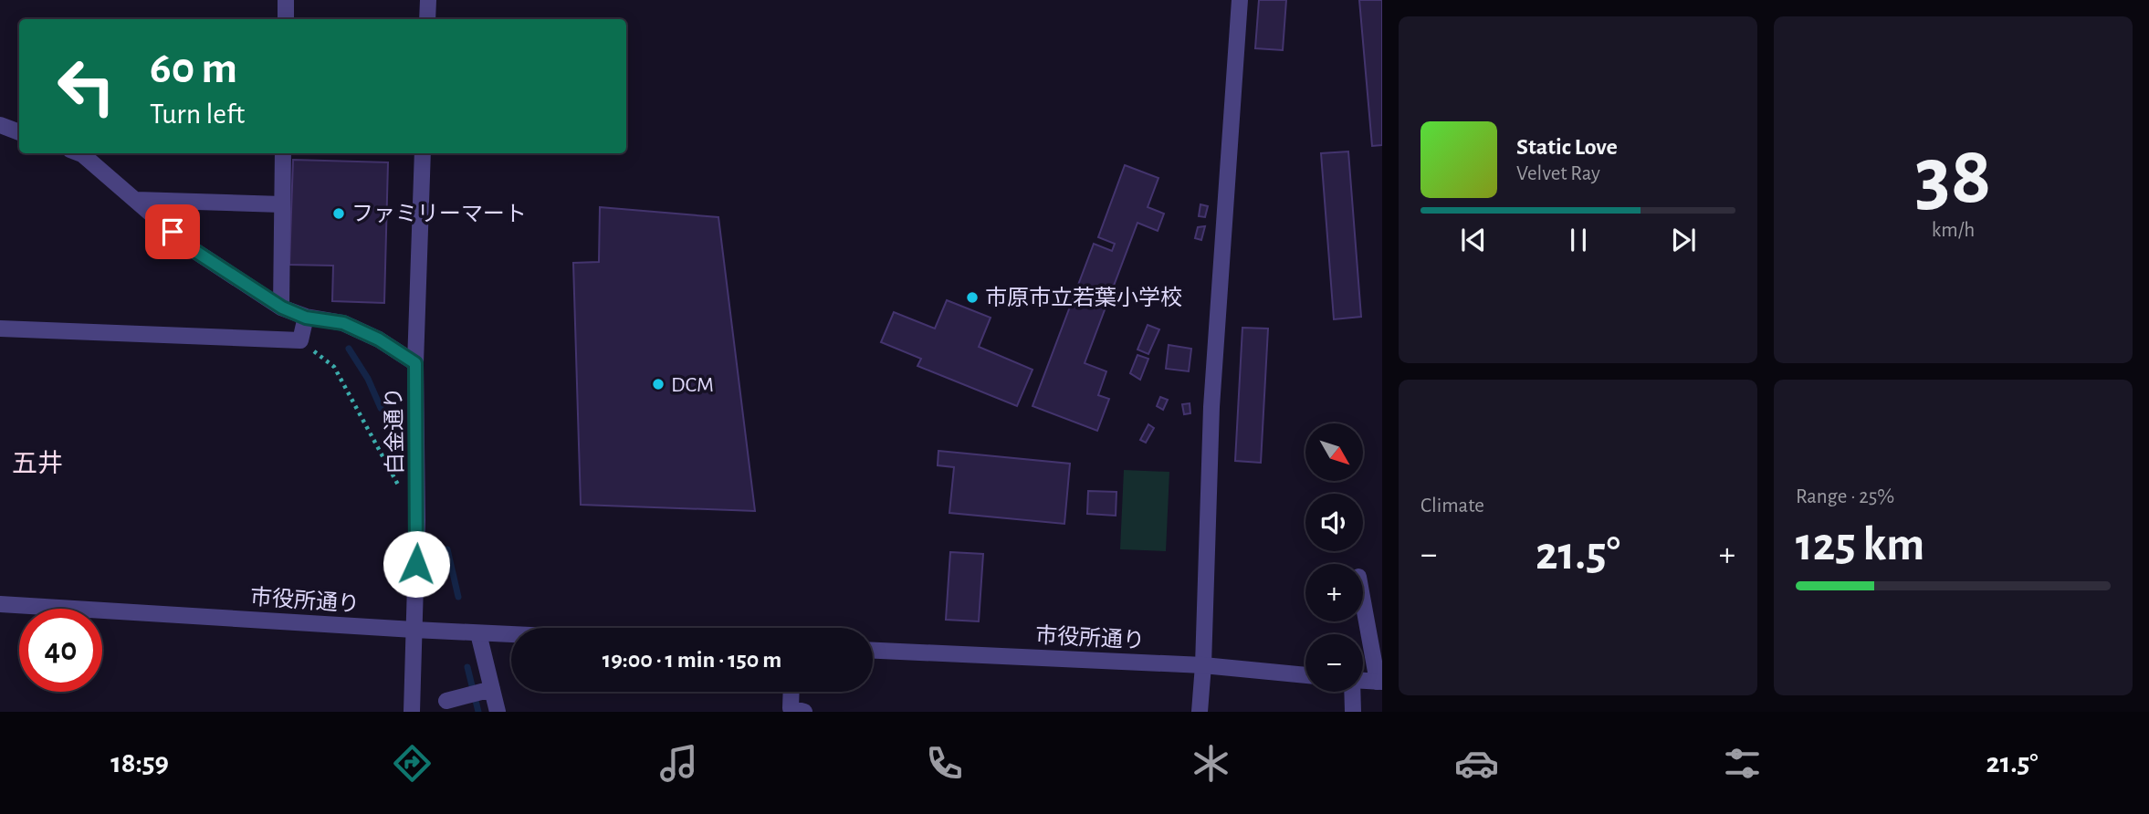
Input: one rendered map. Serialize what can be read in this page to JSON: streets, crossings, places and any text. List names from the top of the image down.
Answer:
{
  "streets": {
    "street": ["白金通り", "市役所通り"]
  },
  "crossings": [
    ["白金通り", "市役所通り"]
  ],
  "districts": ["五井"],
  "places": ["ファミリーマート", "市原市立若葉小学校", "DCM"],
  "north": "bottom right",
  "page": {
    "tile": [
      ["38", "km/h"],
      "Climate",
      ["Range · 25%", "125 km"]
    ],
    "turn": ["60 m", "Turn left"],
    "song": ["Static Love", "Velvet Ray"],
    "map_buttons": ["+", "−"],
    "heat": ["−", "21.5°", "+"],
    "limit": "40",
    "trip": "19:00 · 1 min · 150 m",
    "tabs": ["18:59", "21.5°"]
  }
}
